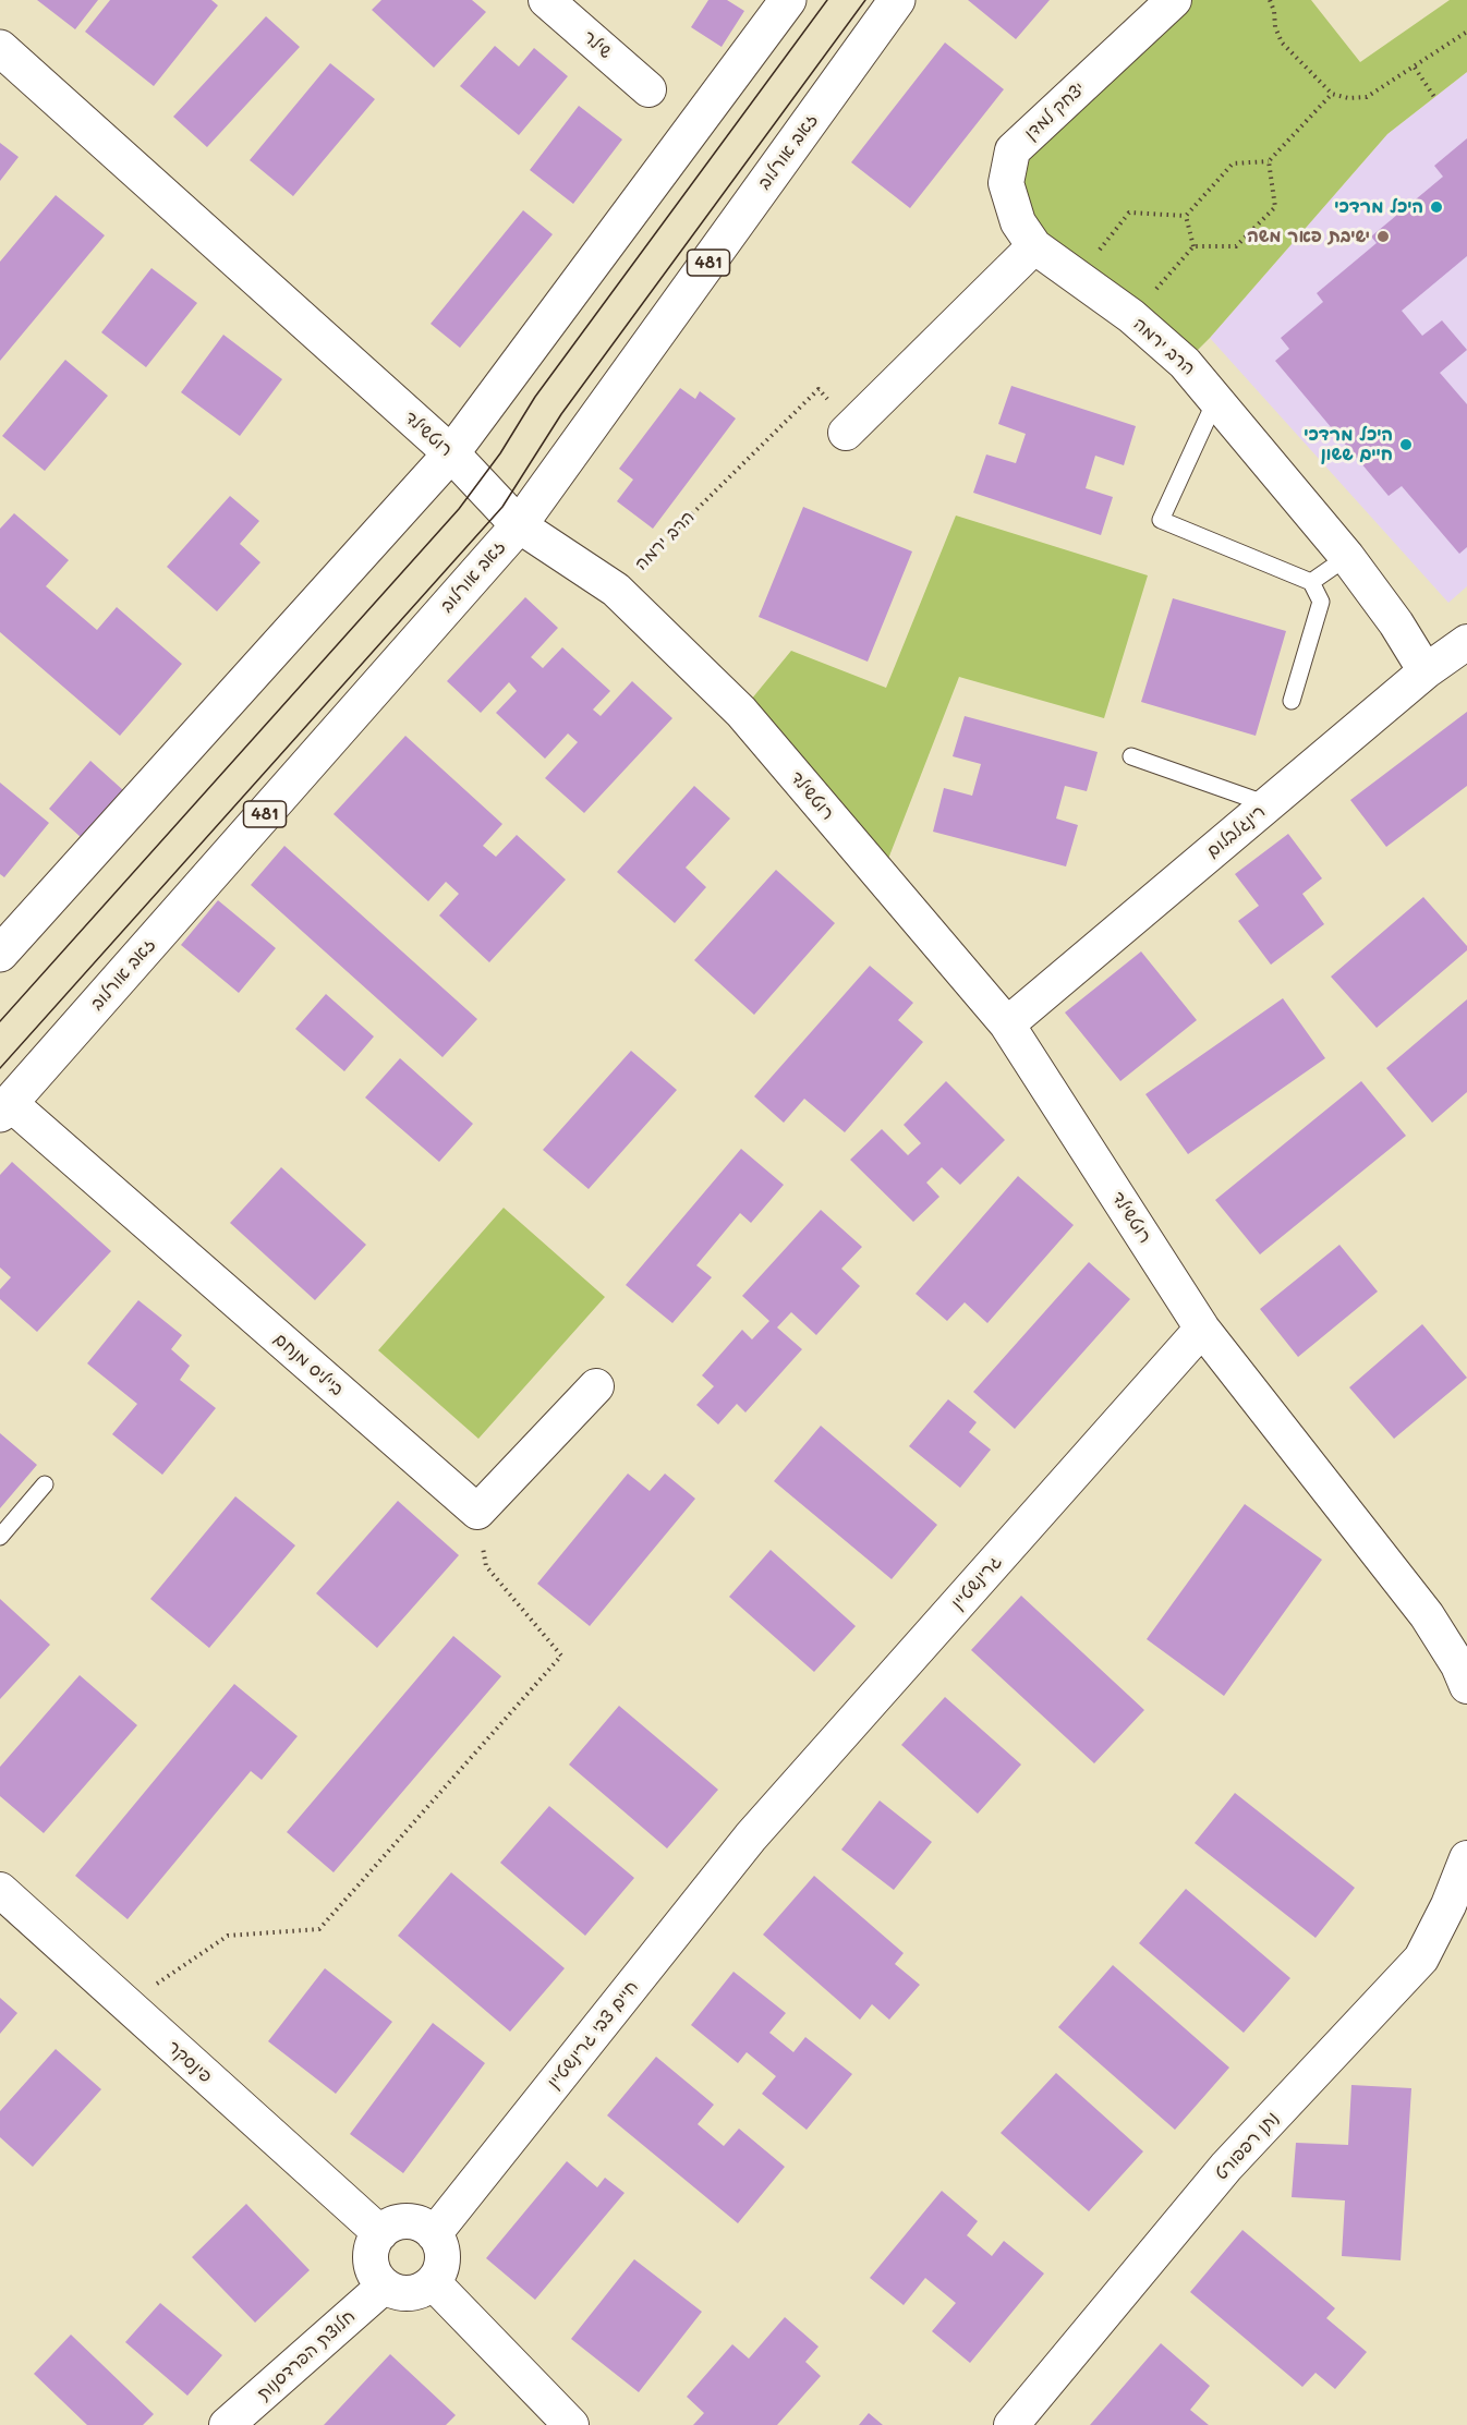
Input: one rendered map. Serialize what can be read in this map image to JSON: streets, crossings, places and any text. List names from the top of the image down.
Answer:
{
  "streets": {
    "main road": ["זאב אורלוב", "481", "רוטשילד"],
    "street": [
      "שילר",
      "יצחק למדן",
      "הרב ירמה",
      "רינגלבלום",
      "בייליס מנחם",
      "גרינשטיין",
      "חיים צבי גרינשטיין",
      "פינסקר",
      "נתן רפפורט",
      "חלוצת הפרדסנות"
    ]
  },
  "crossings": [
    ["יצחק למדן", "הרב ירמה"],
    ["זאב אורלוב", "רוטשילד"],
    ["זאב אורלוב", "בייליס מנחם"],
    ["הרב ירמה", "רוטשילד"],
    ["הרב ירמה", "רינגלבלום"],
    ["רוטשילד", "רינגלבלום"],
    ["רוטשילד", "גרינשטיין"],
    ["גרינשטיין", "חיים צבי גרינשטיין"],
    ["חיים צבי גרינשטיין", "פינסקר"],
    ["חיים צבי גרינשטיין", "חלוצת הפרדסנות"],
    ["פינסקר", "חלוצת הפרדסנות"]
  ],
  "places": ["היכל מרדכי", "ישיבת פאר משה", "היכל מרדכי חיים ששון"]
}
